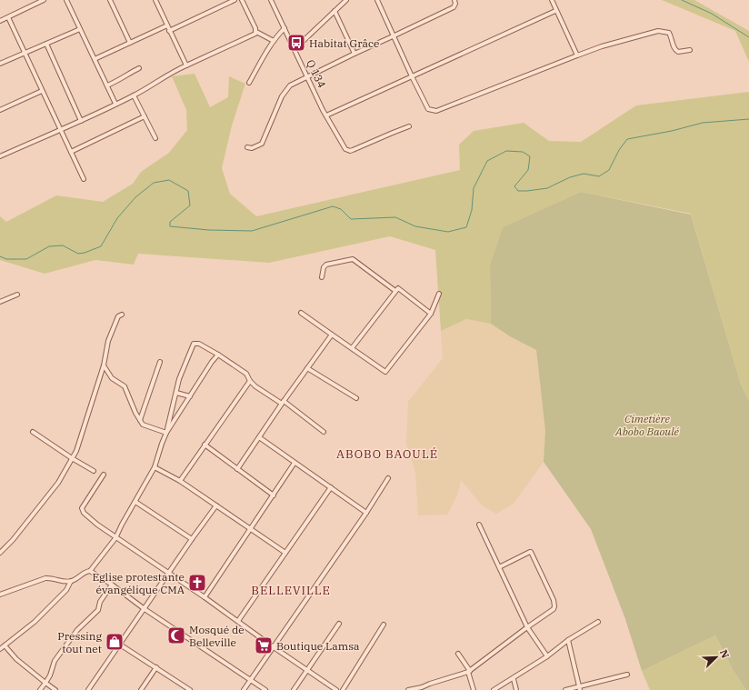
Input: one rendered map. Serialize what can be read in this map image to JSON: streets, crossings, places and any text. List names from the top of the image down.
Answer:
{
  "streets": {
    "street": ["Q 134"]
  },
  "districts": ["ABOBO BAOULÉ", "BELLEVILLE"],
  "parks": ["Cimetière Abobo Baoulé"],
  "places": {
    "bus stop": ["Habitat Grâce"],
    "church": ["Eglise protestante évangélique CMA"],
    "mosque": ["Mosqué de Belleville"],
    "shop": ["Pressing tout net"],
    "supermarket": ["Boutique Lamsa"]
  },
  "north": "top right"
}
